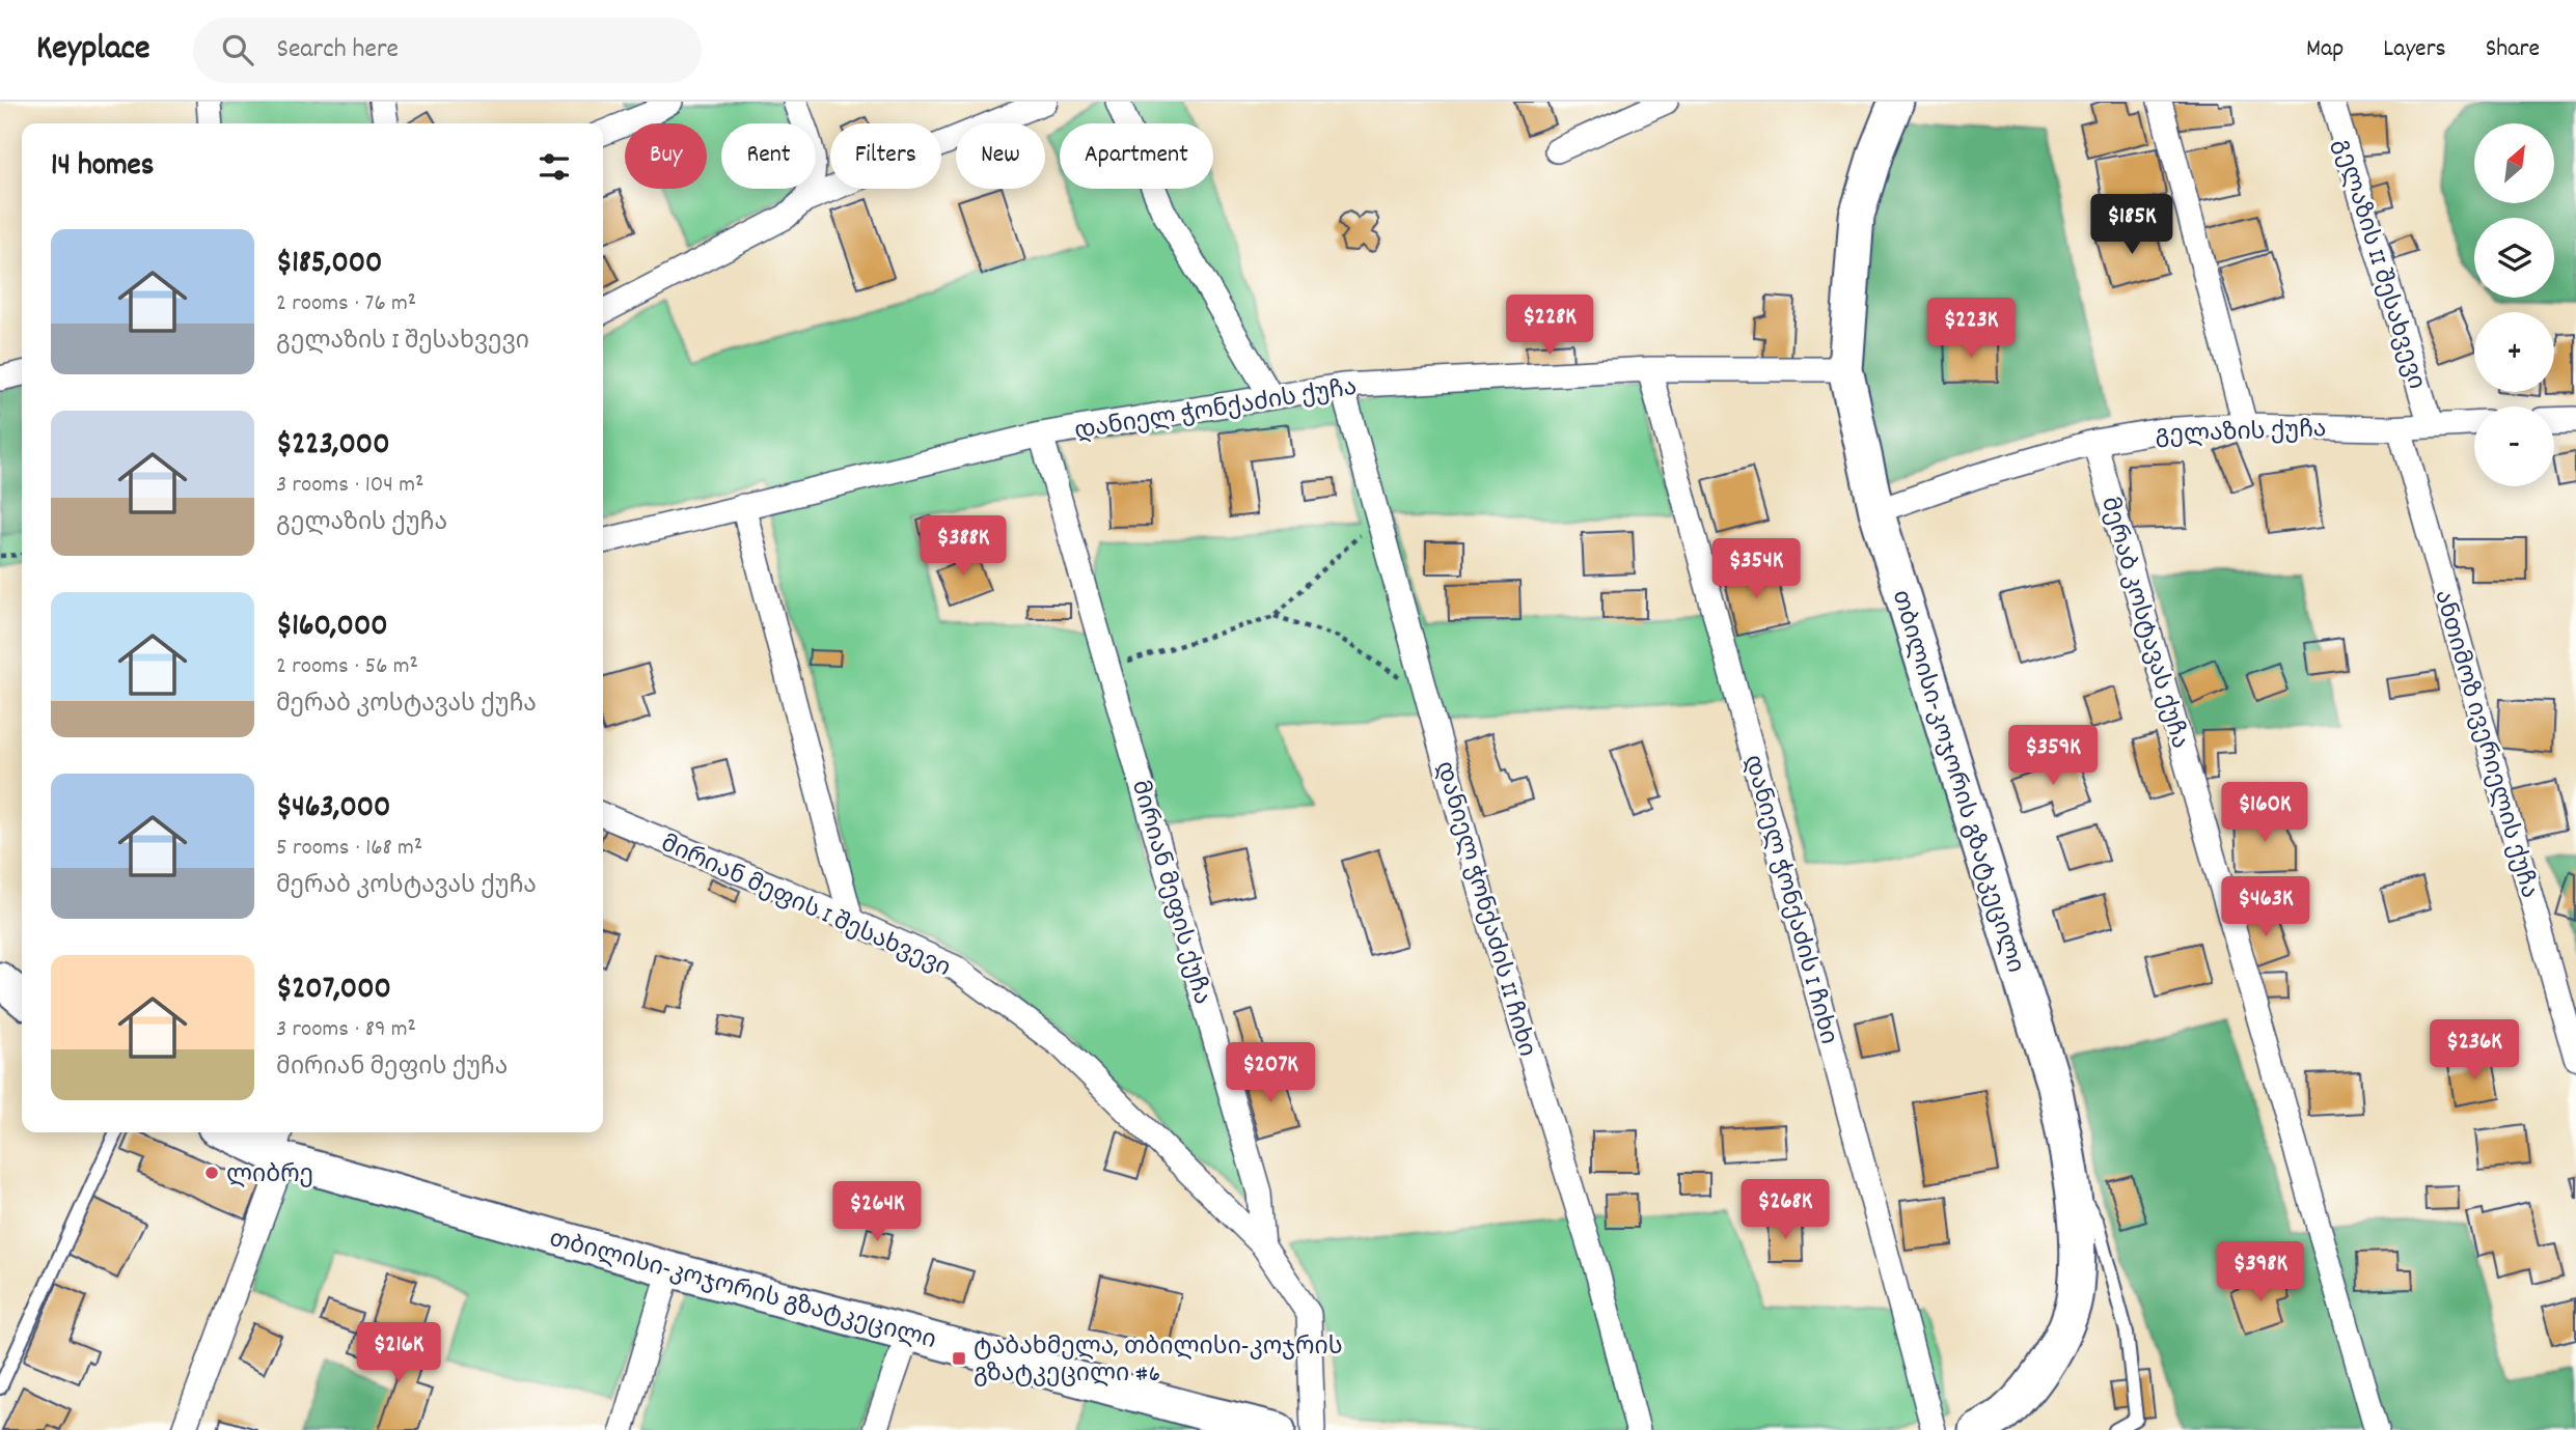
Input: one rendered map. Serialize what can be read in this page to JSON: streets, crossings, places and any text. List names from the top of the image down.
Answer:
{
  "streets": {
    "main road": ["თბილისი-კოჯორის გზატკეცილი"],
    "street": [
      "გელაზის II შესახვევი",
      "დანიელ ჭონქაძის ქუჩა",
      "გელაზის ქუჩა",
      "მერაბ კოსტავას ქუჩა",
      "ანთიმოზ ივერიელის ქუჩა",
      "მირიან მეფის ქუჩა",
      "დანიელ ჭონქაძის I ჩიხი",
      "მირიან მეფის I შესახვევი",
      "დანიელ ჭონქაძის II ჩიხი"
    ]
  },
  "crossings": [
    ["გელაზის II შესახვევი", "გელაზის ქუჩა"],
    ["დანიელ ჭონქაძის ქუჩა", "თბილისი-კოჯორის გზატკეცილი"],
    ["დანიელ ჭონქაძის ქუჩა", "მირიან მეფის ქუჩა"],
    ["დანიელ ჭონქაძის ქუჩა", "დანიელ ჭონქაძის I ჩიხი"],
    ["დანიელ ჭონქაძის ქუჩა", "დანიელ ჭონქაძის II ჩიხი"],
    ["გელაზის ქუჩა", "მერაბ კოსტავას ქუჩა"],
    ["გელაზის ქუჩა", "ანთიმოზ ივერიელის ქუჩა"],
    ["გელაზის ქუჩა", "თბილისი-კოჯორის გზატკეცილი"],
    ["მირიან მეფის ქუჩა", "მირიან მეფის I შესახვევი"]
  ],
  "places": {
    "other": ["ლიბრე"],
    "transit": ["ტაბახმელა, თბილისი-კოჯრის გზატკეცილი #6"]
  },
  "north": "top right",
  "page": {
    "header": "Keyplace",
    "search": "Search here",
    "nav": ["Map", "Layers", "Share"],
    "map_buttons": ["+", "−"],
    "chip": [
      "Buy",
      "Rent",
      "Filters",
      "New",
      "Apartment"
    ],
    "heading": "14 homes",
    "price": [
      "$185K",
      "$228K",
      "$223K",
      "$388K",
      "$354K",
      "$359K",
      "$160K",
      "$463K",
      "$236K",
      "$207K",
      "$268K",
      "$264K",
      "$398K",
      "$216K"
    ],
    "list": [
      {
        "name": "$185,000",
        "note": "2 rooms · 76 m² · გელაზის I შესახვევი"
      },
      {
        "name": "$223,000",
        "note": "3 rooms · 104 m² · გელაზის ქუჩა"
      },
      {
        "name": "$160,000",
        "note": "2 rooms · 56 m² · მერაბ კოსტავას ქუჩა"
      },
      {
        "name": "$463,000",
        "note": "5 rooms · 168 m² · მერაბ კოსტავას ქუჩა"
      },
      {
        "name": "$207,000",
        "note": "3 rooms · 89 m² · მირიან მეფის ქუჩა"
      }
    ]
  }
}
